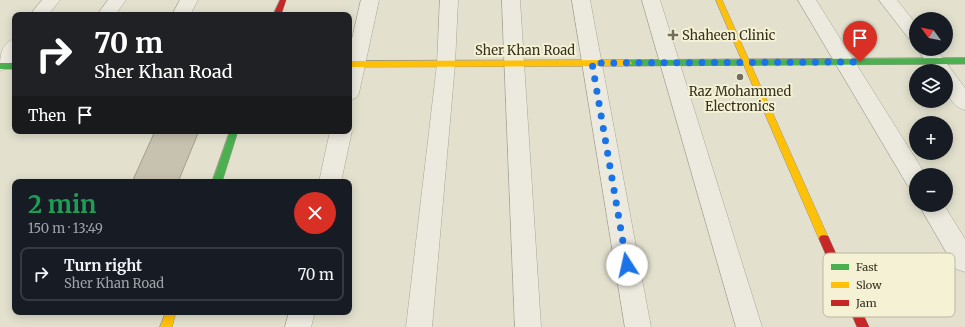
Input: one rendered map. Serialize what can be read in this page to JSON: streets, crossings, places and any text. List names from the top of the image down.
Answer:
{
  "streets": {
    "street": ["Sher Khan Road"]
  },
  "places": {
    "health": ["Shaheen Clinic"],
    "other": ["Raz Mohammed Electronics"]
  },
  "legend": ["Fast", "Slow", "Jam"],
  "north": "top left",
  "page": {
    "map_buttons": ["+", "−"],
    "turn": ["70 m", "Sher Khan Road"],
    "then": "Then",
    "heading": ["2 min", "150 m · 13:49"],
    "list": [
      {
        "name": "Turn right",
        "note": "Sher Khan Road",
        "value": "70 m"
      }
    ]
  }
}
